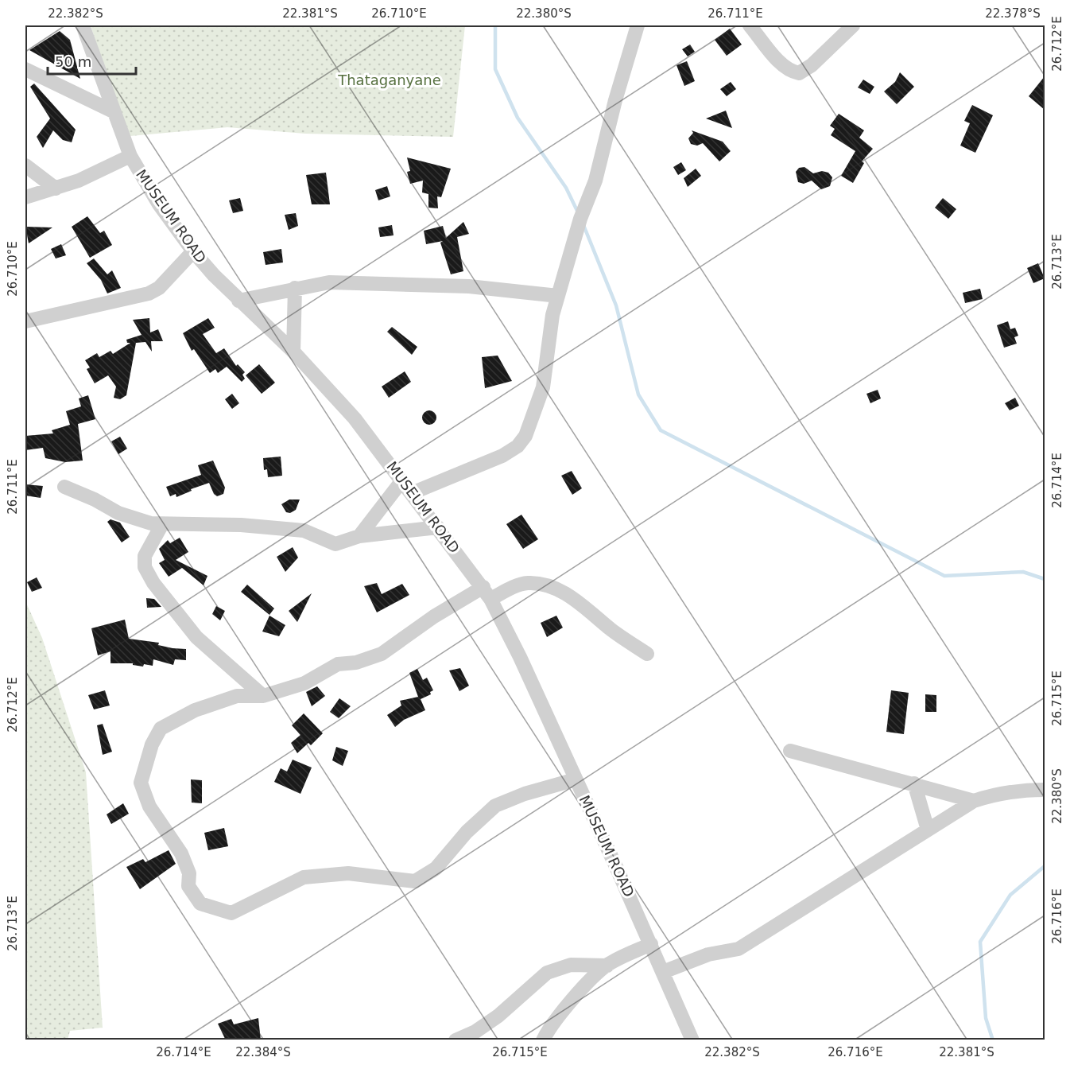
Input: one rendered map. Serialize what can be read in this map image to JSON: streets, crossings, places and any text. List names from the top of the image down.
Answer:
{
  "streets": {
    "street": ["MUSEUM ROAD"]
  },
  "parks": ["Thataganyane"],
  "scale_bar": "50 m",
  "coordinates": [
    "22.382°S",
    "22.381°S",
    "26.710°E",
    "22.380°S",
    "26.711°E",
    "22.378°S",
    "26.712°E",
    "26.713°E",
    "26.714°E",
    "26.715°E",
    "26.716°E",
    "22.384°S"
  ]
}
